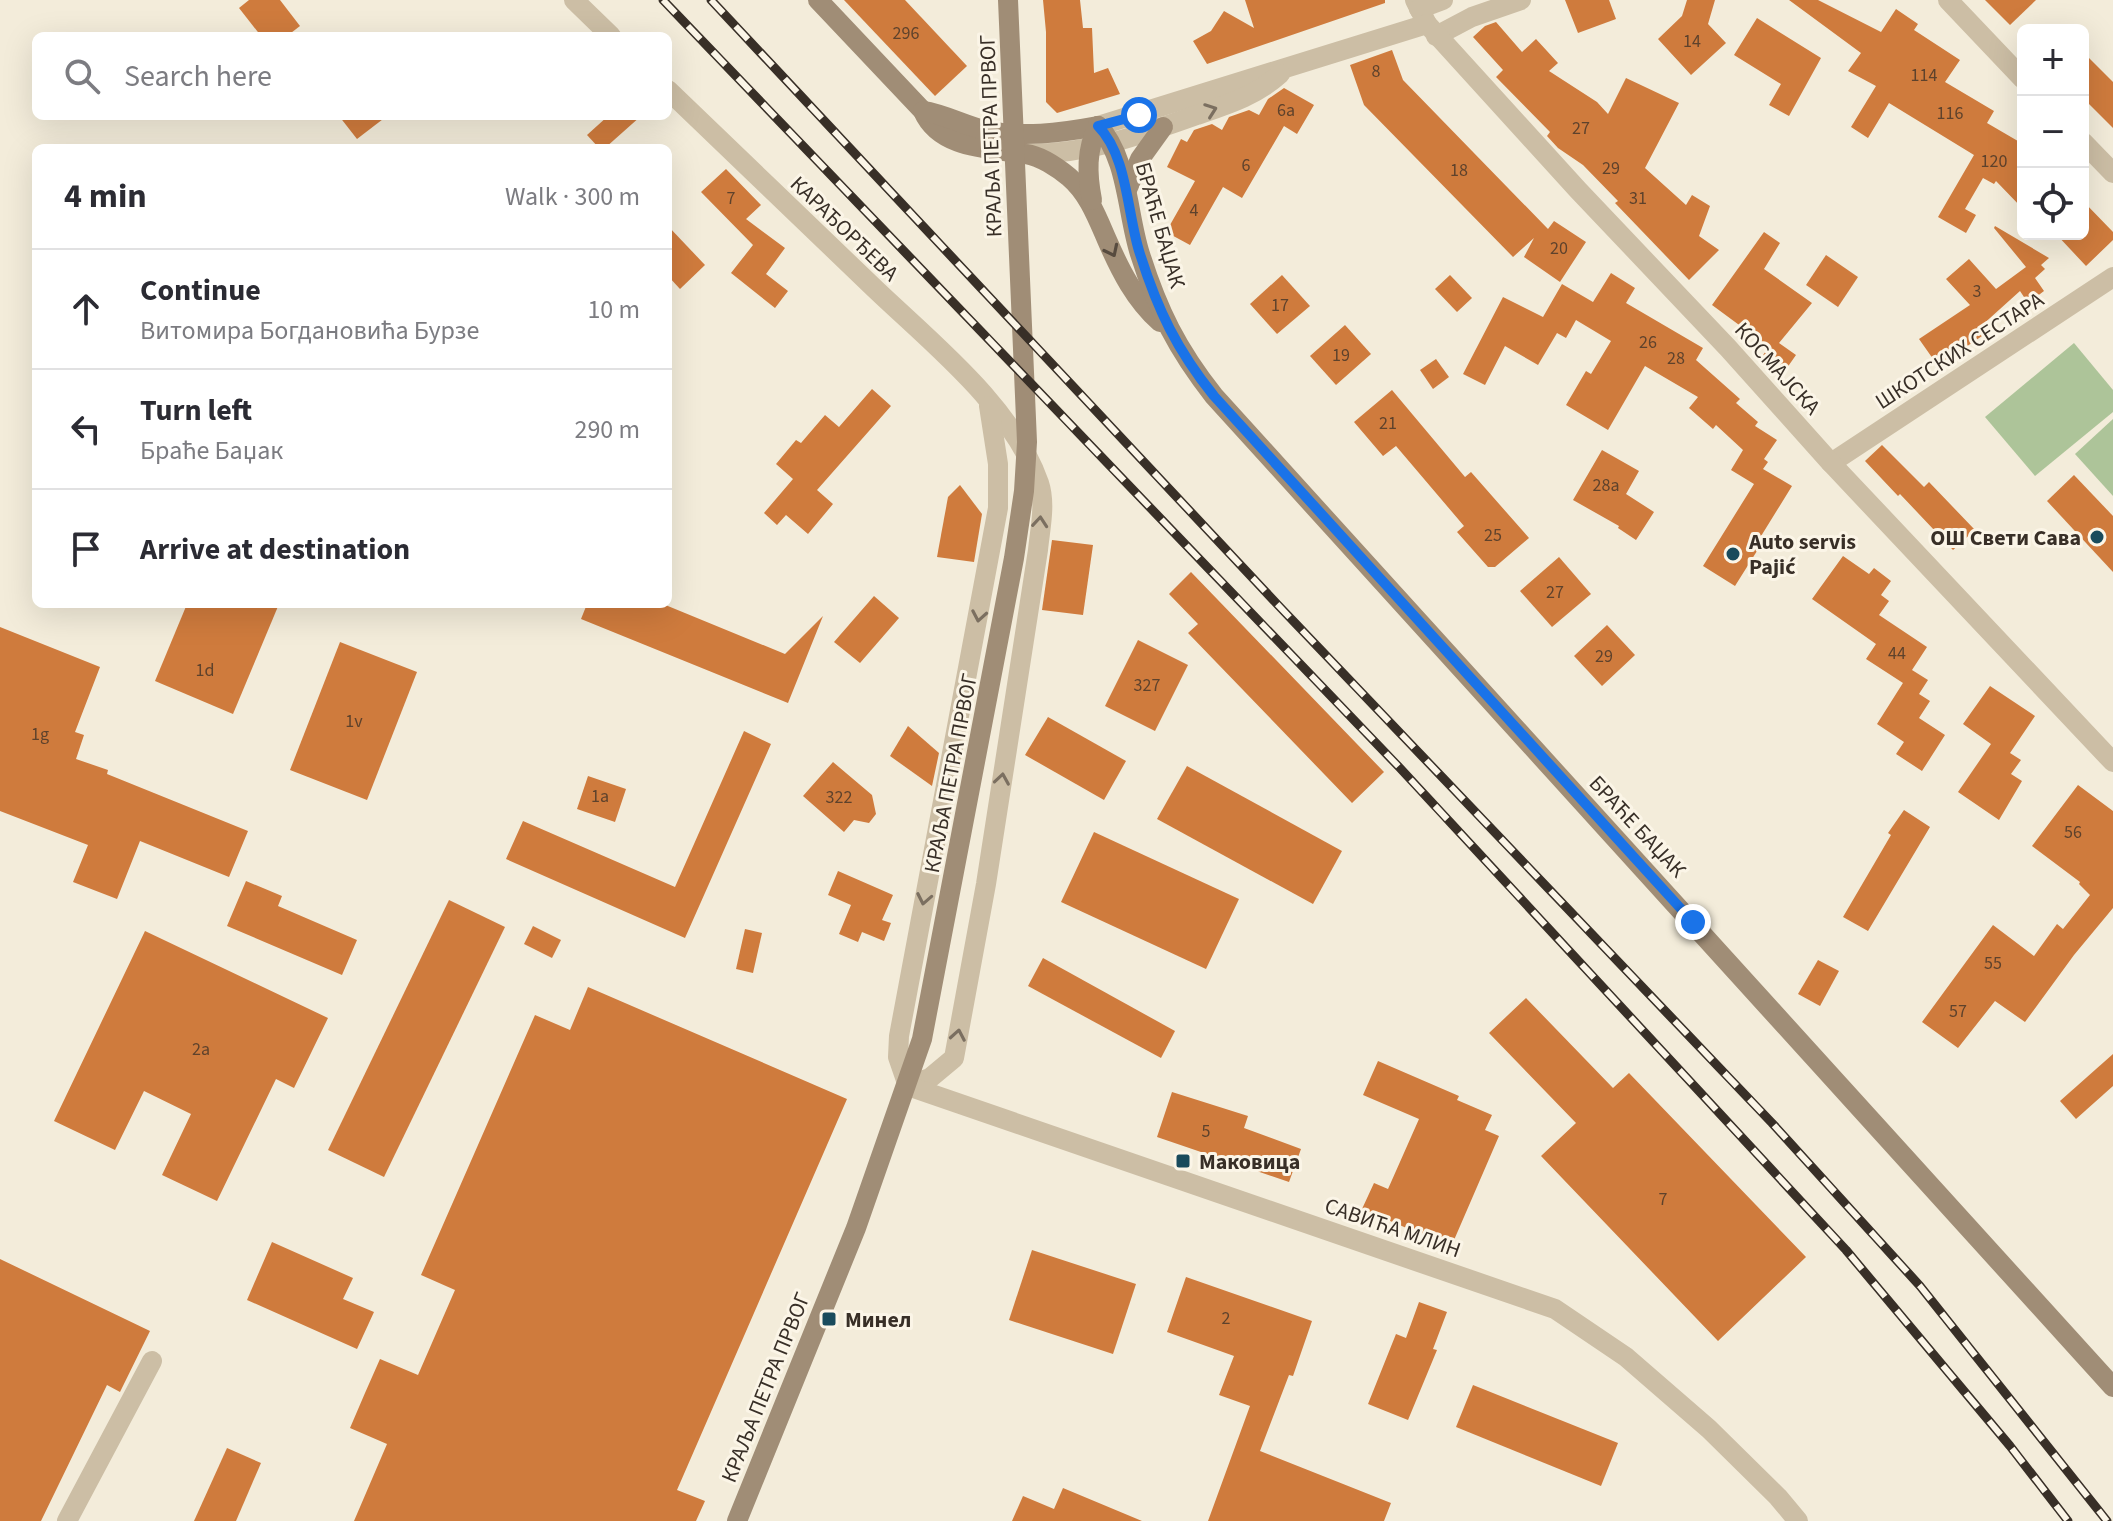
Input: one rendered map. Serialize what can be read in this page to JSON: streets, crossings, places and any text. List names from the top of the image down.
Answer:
{
  "streets": {
    "main road": ["КРАЉА ПЕТРА ПРВОГ", "БРАЋЕ БАЏАК"],
    "street": [
      "КАРАЂОРЂЕВА",
      "ШКОТСКИХ СЕСТАРА",
      "КОСМАЈСКА",
      "САВИЋА МЛИН"
    ]
  },
  "crossings": [
    ["КРАЉА ПЕТРА ПРВОГ", "КАРАЂОРЂЕВА"],
    ["КРАЉА ПЕТРА ПРВОГ", "САВИЋА МЛИН"],
    ["КАРАЂОРЂЕВА", "САВИЋА МЛИН"],
    ["ШКОТСКИХ СЕСТАРА", "КОСМАЈСКА"]
  ],
  "places": {
    "other": ["ОШ Свети Сава", "Auto servis Pajić"],
    "transit": ["Маковица", "Минел"]
  },
  "house_numbers": [
    "296",
    "14",
    "8",
    "114",
    "6a",
    "116",
    "27",
    "120",
    "6",
    "29",
    "18",
    "7",
    "31",
    "4",
    "20",
    "3",
    "17",
    "26",
    "19",
    "28",
    "21",
    "28a",
    "25",
    "27",
    "44",
    "29",
    "1d",
    "327",
    "1v",
    "1g",
    "1a",
    "322",
    "56",
    "55",
    "57",
    "2a",
    "5",
    "7",
    "2"
  ],
  "page": {
    "map_buttons": ["+", "−"],
    "search": "Search here",
    "heading": ["4 min", "Walk · 300 m"],
    "list": [
      ["Continue", "Витомира Богдановића Бурзе", "10 m"],
      ["Turn left", "Браће Баџак", "290 m"],
      "Arrive at destination"
    ]
  }
}
